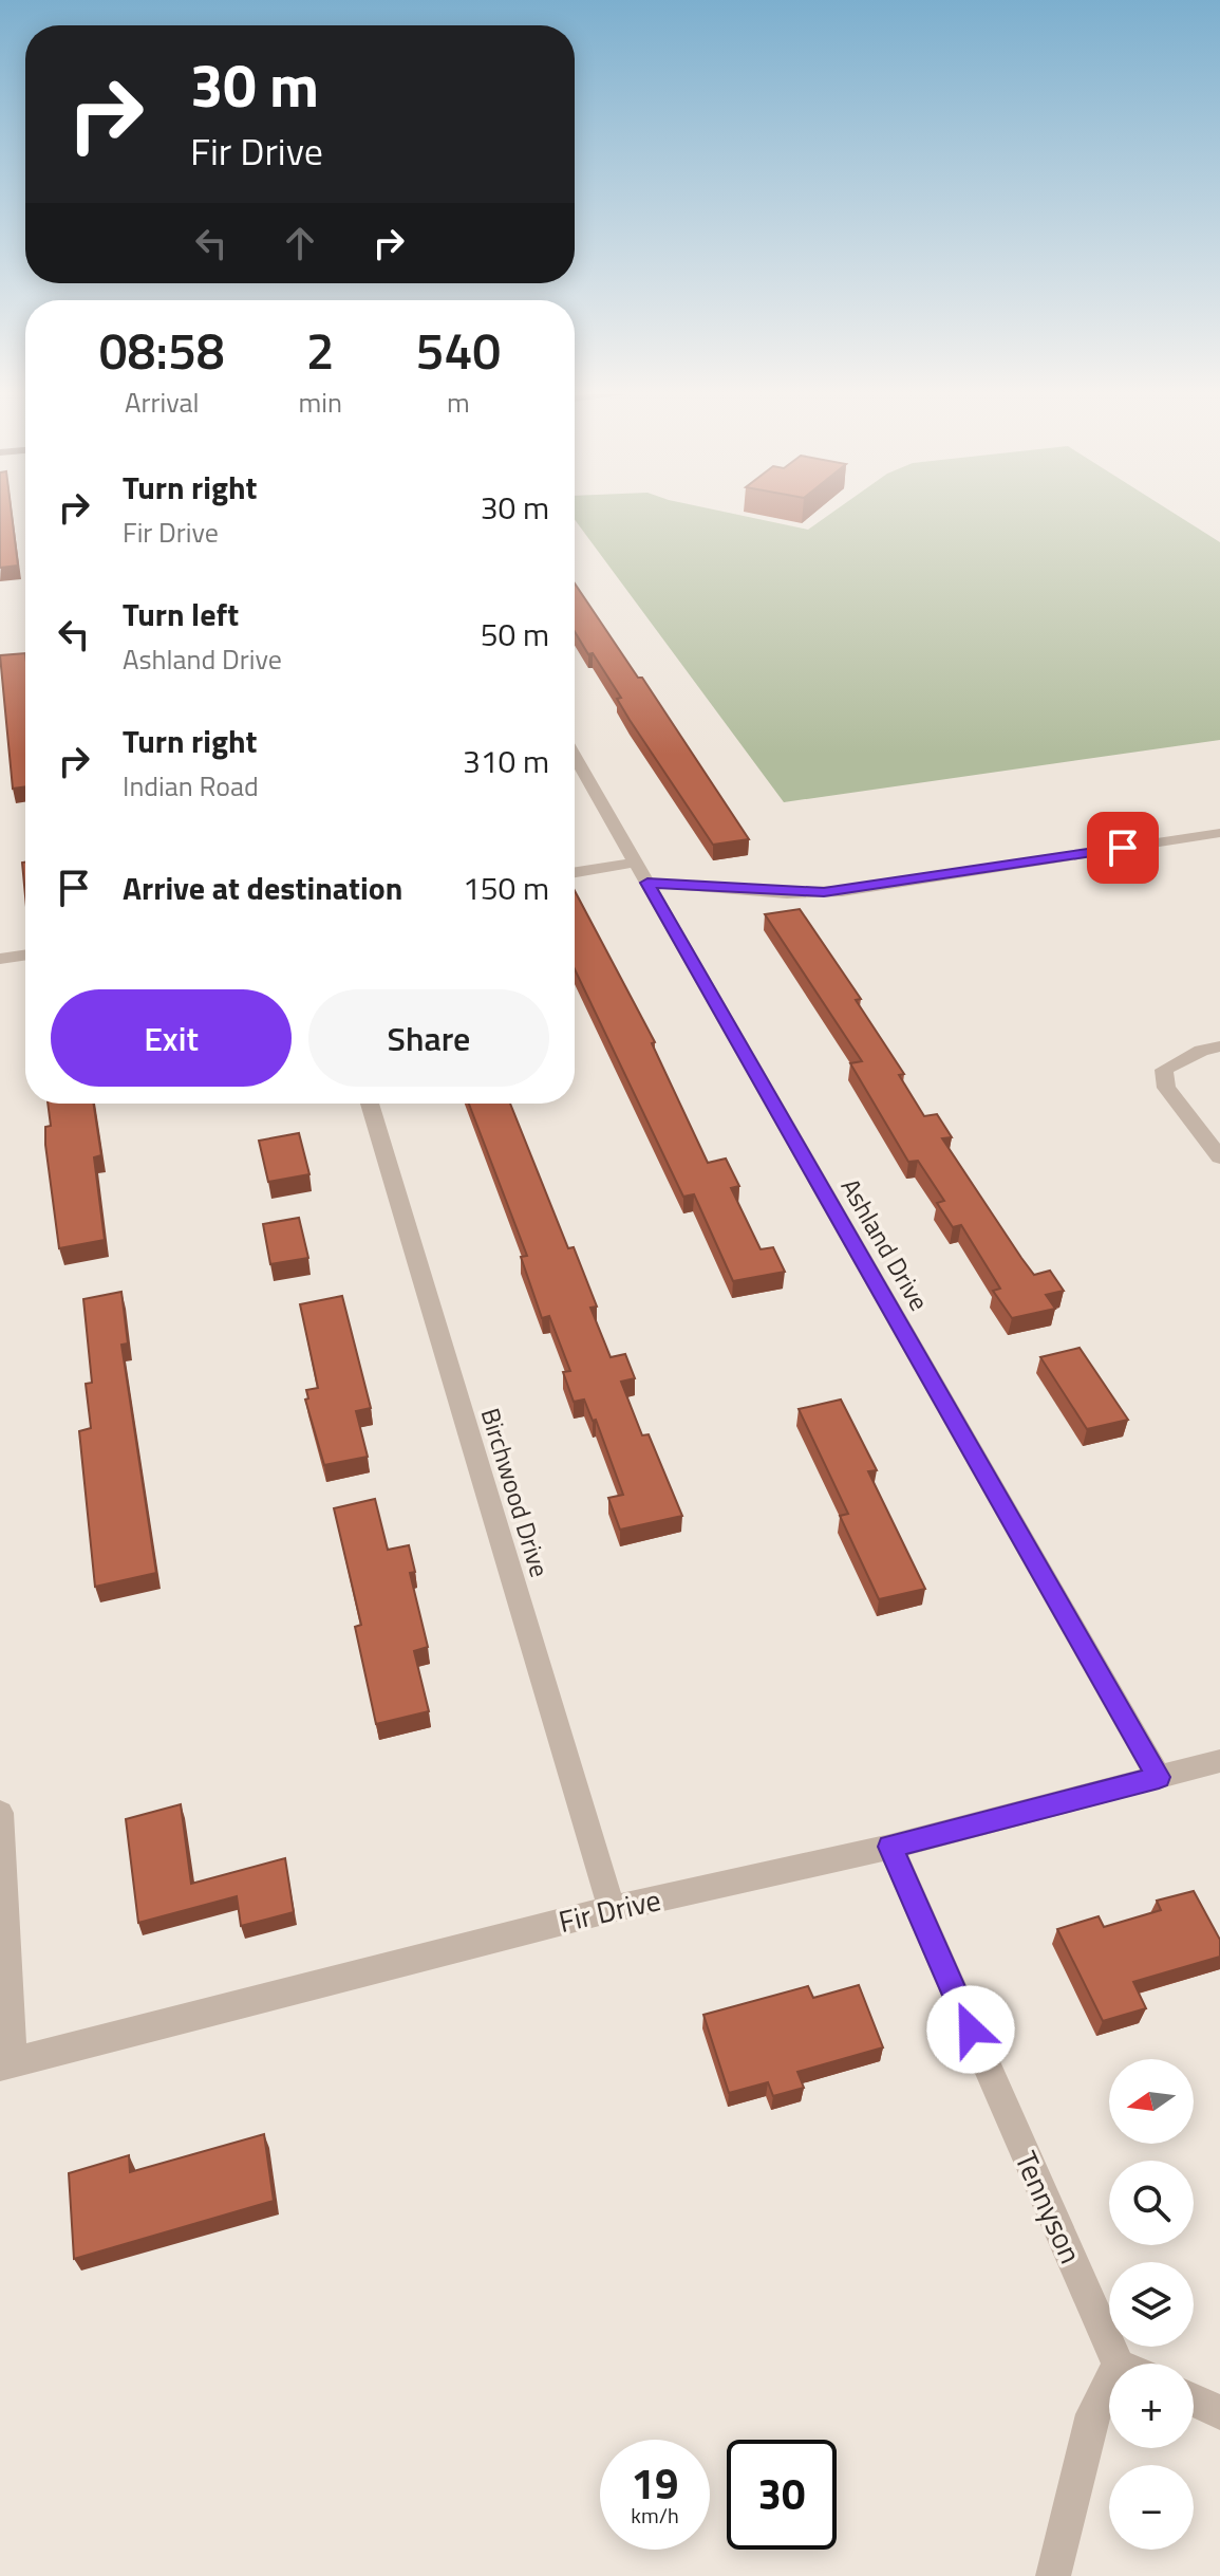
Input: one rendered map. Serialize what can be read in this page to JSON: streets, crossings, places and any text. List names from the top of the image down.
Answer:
{
  "streets": {
    "street": [
      "Ashland Drive",
      "Birchwood Drive",
      "Fir Drive",
      "Tennyson"
    ]
  },
  "crossings": [
    ["Ashland Drive", "Fir Drive"],
    ["Birchwood Drive", "Fir Drive"],
    ["Fir Drive", "Tennyson"]
  ],
  "north": "left",
  "page": {
    "turn": ["30 m", "Fir Drive"],
    "eta": [
      "08:58",
      "Arrival",
      "2",
      "min",
      "540",
      "m"
    ],
    "list": [
      {
        "name": "Turn right",
        "note": "Fir Drive",
        "value": "30 m"
      },
      {
        "name": "Turn left",
        "note": "Ashland Drive",
        "value": "50 m"
      },
      {
        "name": "Turn right",
        "note": "Indian Road",
        "value": "310 m"
      },
      {
        "name": "Arrive at destination",
        "value": "150 m"
      }
    ],
    "buttons": ["Exit", "Share"],
    "map_buttons": ["+", "−"],
    "speed": "19 km/h",
    "limit": "30"
  }
}
